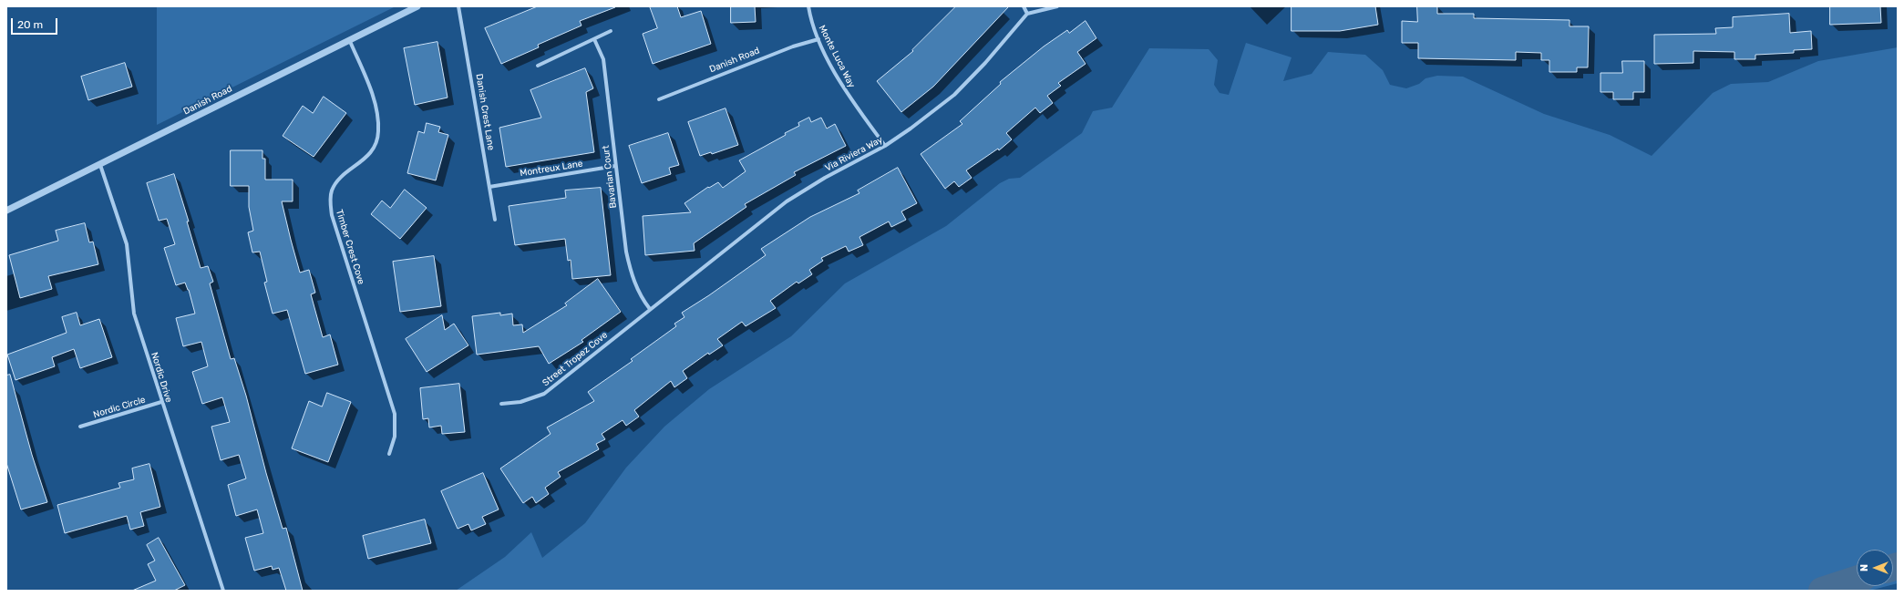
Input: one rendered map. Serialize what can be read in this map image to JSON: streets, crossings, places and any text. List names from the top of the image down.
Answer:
{
  "streets": {
    "street": [
      "Monte Luca Way",
      "Danish Road",
      "Danish Crest Lane",
      "Via Riviera Way",
      "Montreux Lane",
      "Bavarian Court",
      "Timber Crest Cove",
      "Street Tropez Cove",
      "Nordic Drive",
      "Nordic Circle"
    ]
  },
  "crossings": [
    ["Monte Luca Way", "Danish Road"],
    ["Monte Luca Way", "Via Riviera Way"],
    ["Danish Road", "Timber Crest Cove"],
    ["Danish Road", "Nordic Drive"],
    ["Danish Crest Lane", "Montreux Lane"],
    ["Via Riviera Way", "Bavarian Court"],
    ["Via Riviera Way", "Street Tropez Cove"],
    ["Montreux Lane", "Bavarian Court"],
    ["Bavarian Court", "Street Tropez Cove"],
    ["Nordic Drive", "Nordic Circle"]
  ],
  "scale_bar": "20 m",
  "north": "left"
}
